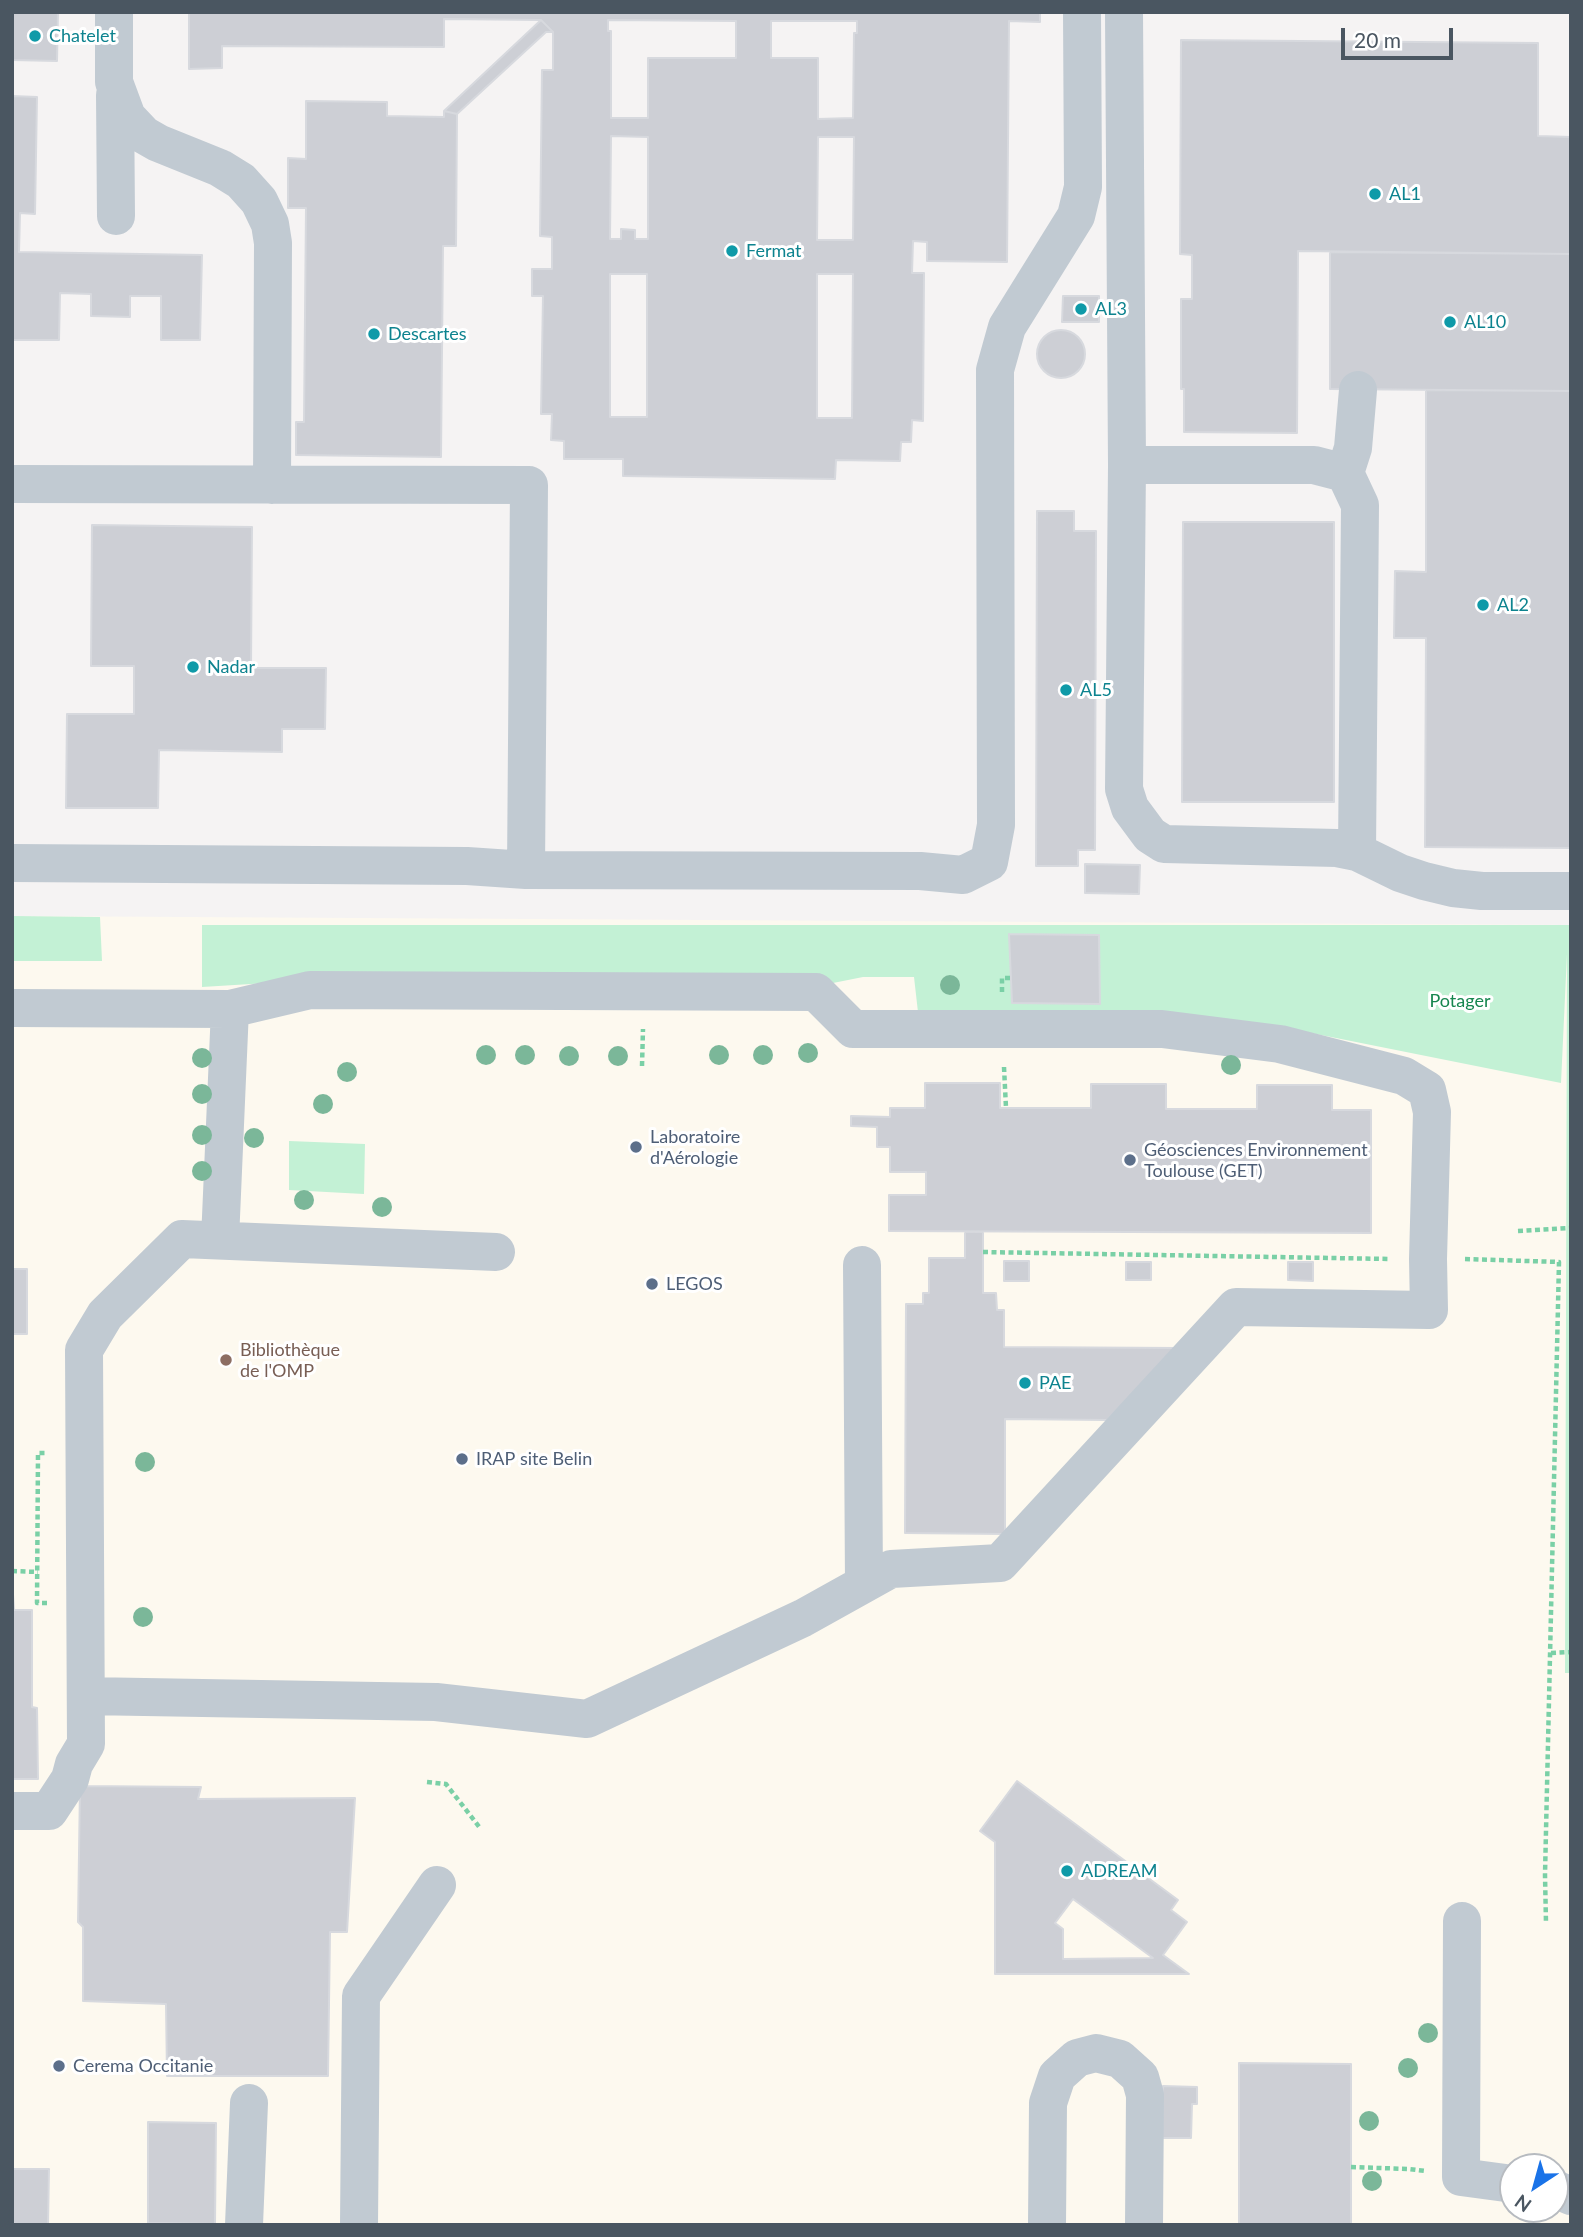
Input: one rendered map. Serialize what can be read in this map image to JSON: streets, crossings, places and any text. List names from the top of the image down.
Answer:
{
  "parks": ["Potager"],
  "places": [
    "Chatelet",
    "AL1",
    "Fermat",
    "AL3",
    "AL10",
    "Descartes",
    "AL2",
    "Nadar",
    "AL5",
    "Laboratoire d'Aérologie",
    "Géosciences Environnement Toulouse (GET)",
    "LEGOS",
    "Bibliothèque de l'OMP",
    "PAE",
    "IRAP site Belin",
    "ADREAM",
    "Cerema Occitanie"
  ],
  "scale_bar": "20 m",
  "north": "bottom left"
}
